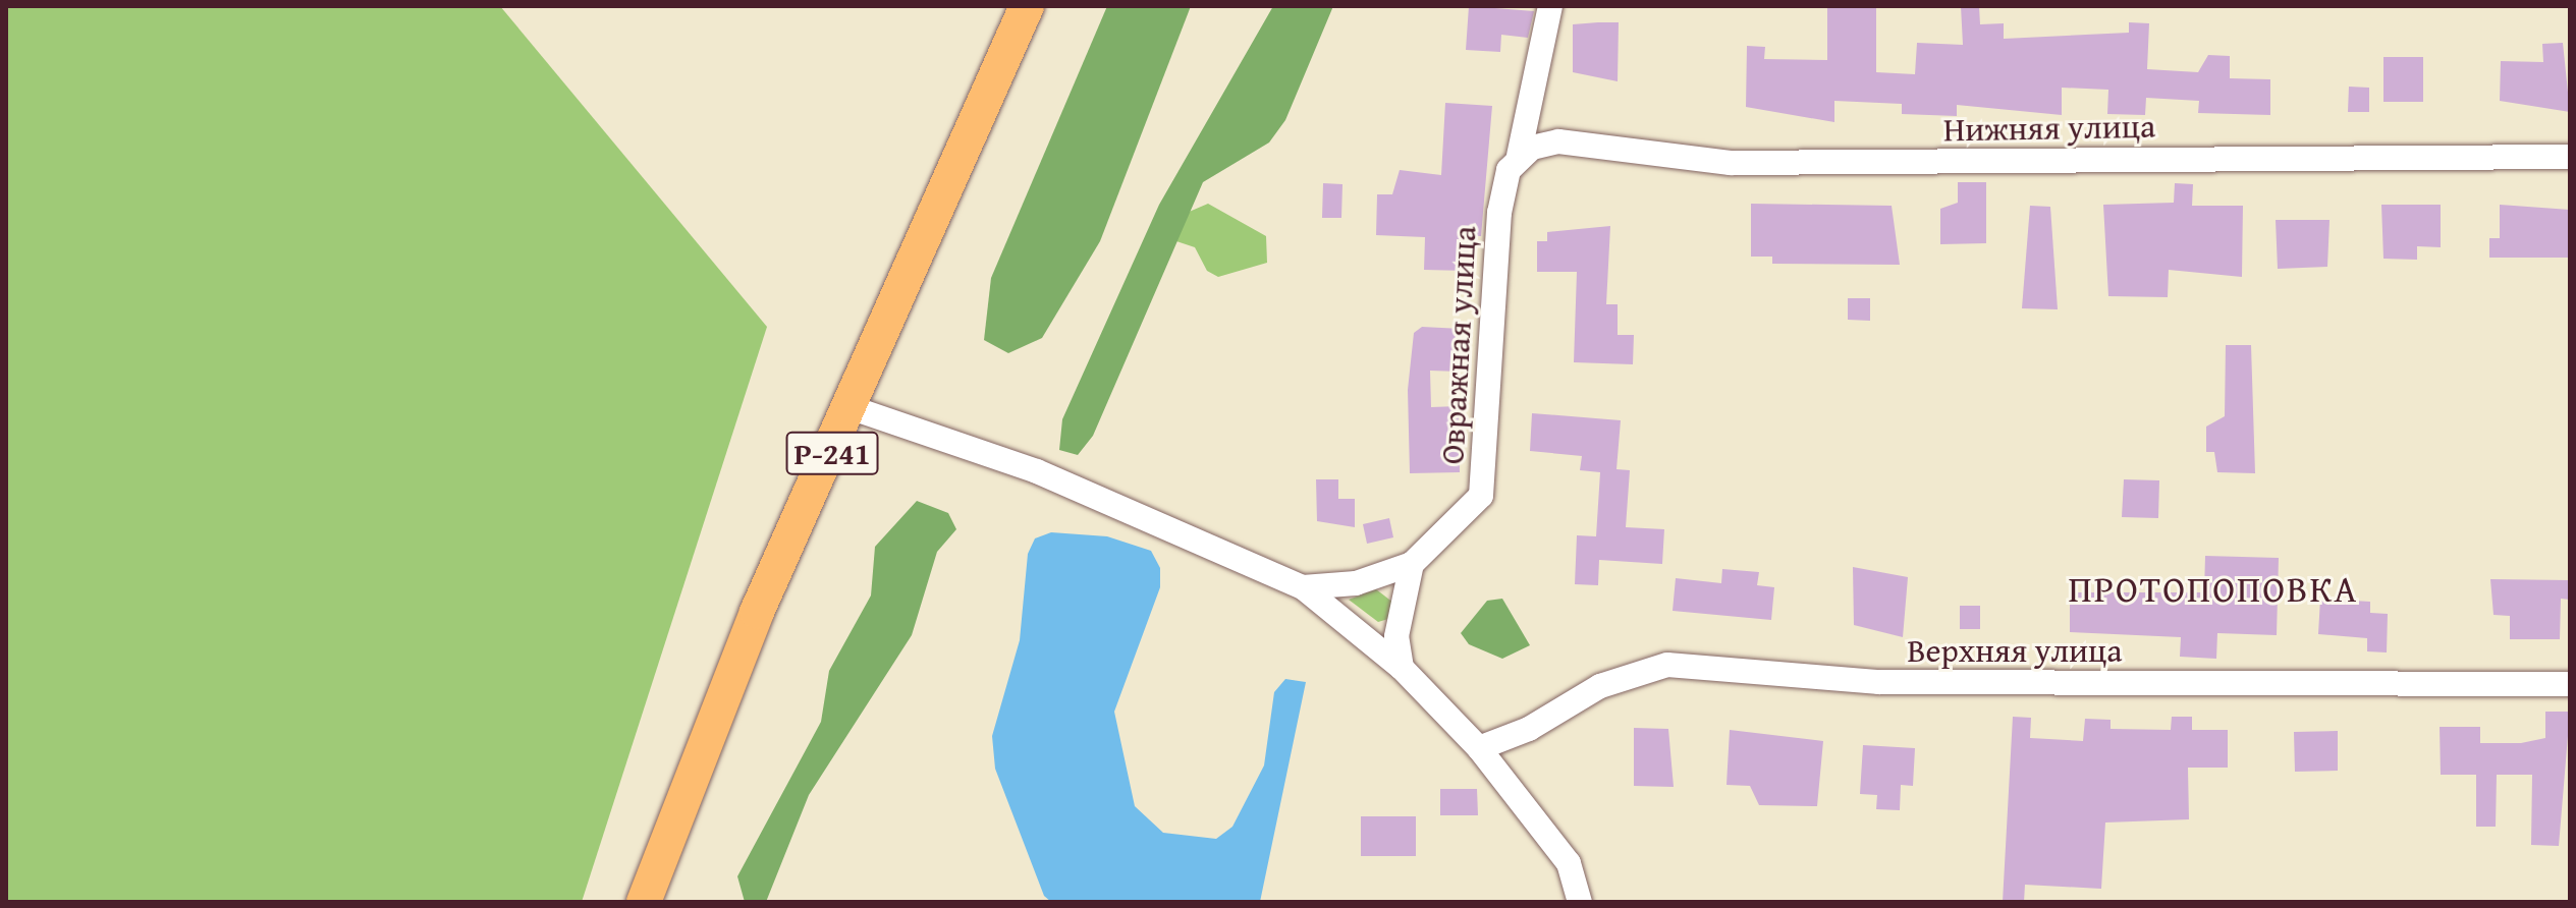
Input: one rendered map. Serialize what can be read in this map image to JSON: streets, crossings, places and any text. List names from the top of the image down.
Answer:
{
  "streets": {
    "highway": ["Р-241"],
    "street": ["Нижняя улица", "Овражная улица", "Верхняя улица"]
  },
  "crossings": [
    ["Нижняя улица", "Овражная улица"]
  ],
  "districts": ["ПРОТОПОПОВКА"]
}
